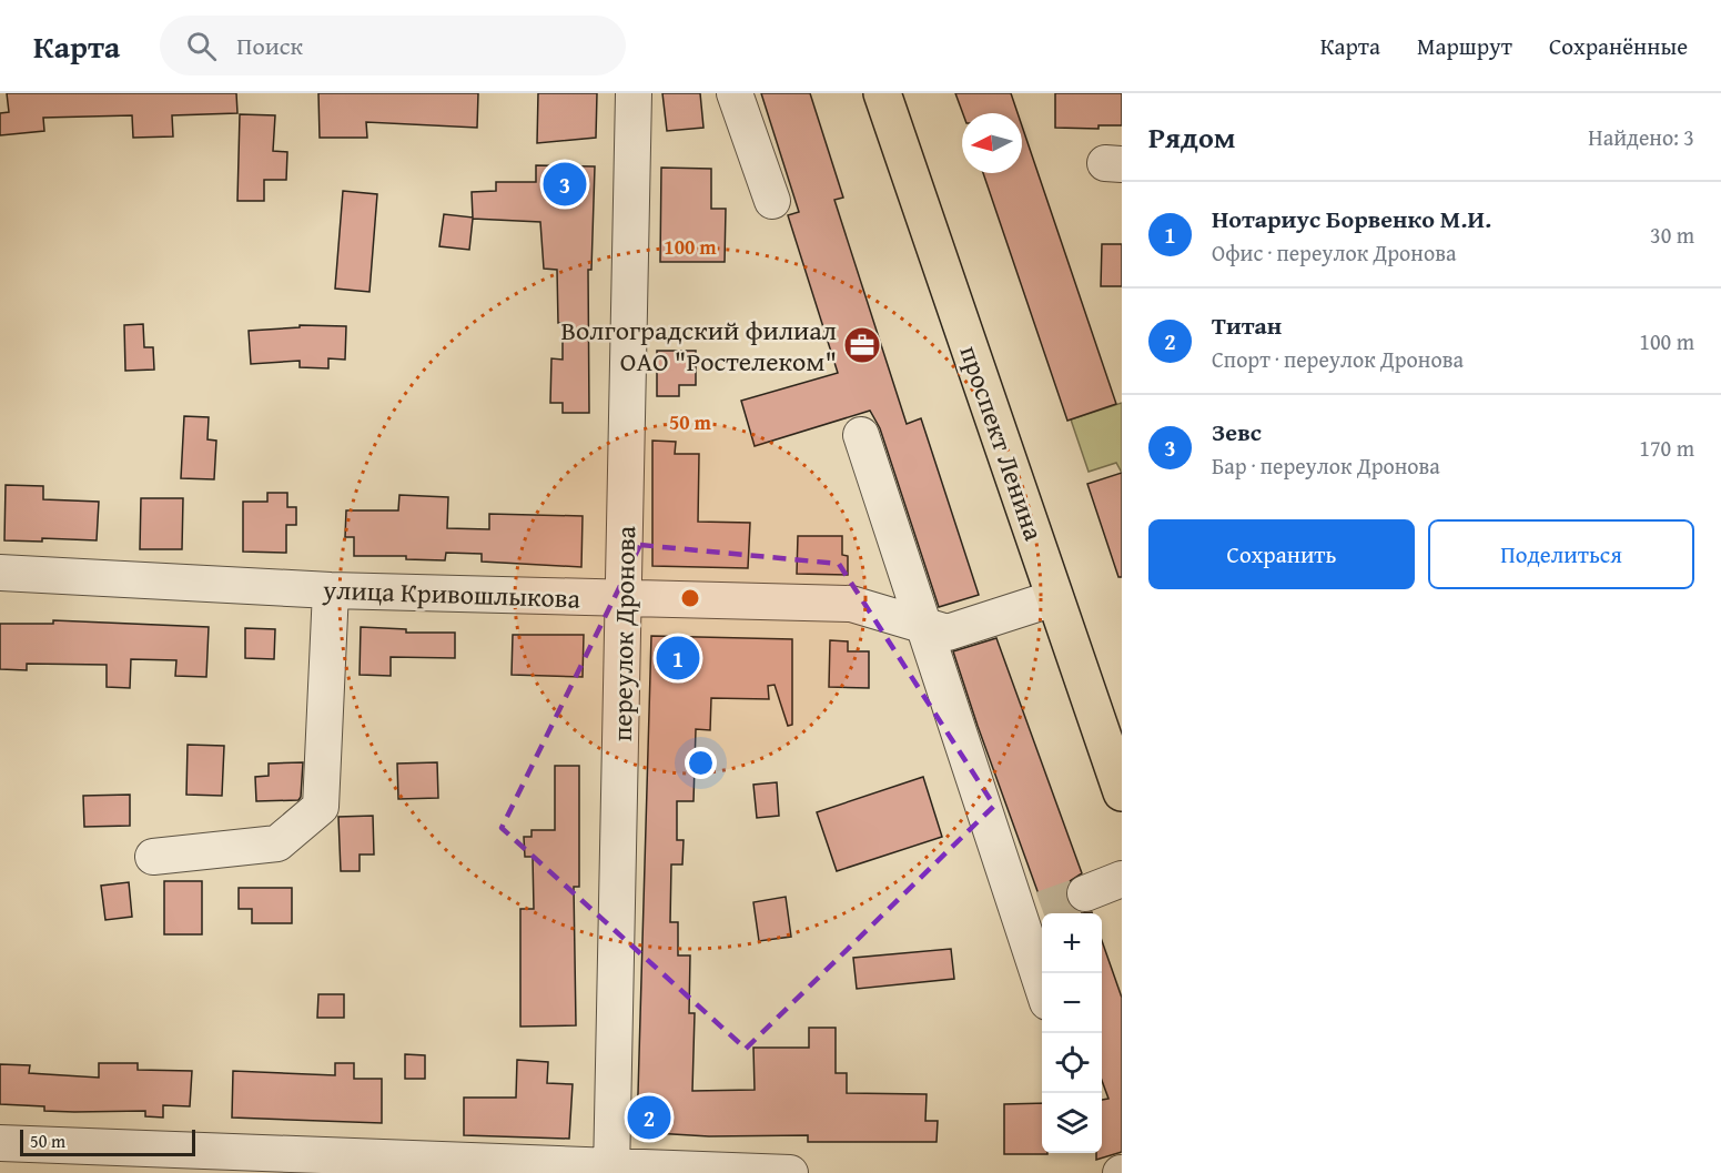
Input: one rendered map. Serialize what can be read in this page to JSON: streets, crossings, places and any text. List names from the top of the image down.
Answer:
{
  "streets": {
    "main road": ["проспект Ленина"],
    "street": ["улица Кривошлыкова", "переулок Дронова"]
  },
  "crossings": [
    ["проспект Ленина", "улица Кривошлыкова"],
    ["улица Кривошлыкова", "переулок Дронова"]
  ],
  "places": {
    "office": ["Волгоградский филиал ОАО \"Ростелеком\""]
  },
  "scale_bar": "50 m",
  "north": "left",
  "page": {
    "header": "Карта",
    "search": "Поиск",
    "nav": ["Карта", "Маршрут", "Сохранённые"],
    "heading": ["Рядом", "Найдено: 3"],
    "pins": ["3", "1", "2"],
    "list": [
      {
        "mark": "1",
        "name": "Нотариус Борвенко М.И.",
        "note": "Офис · переулок Дронова",
        "value": "30 m"
      },
      {
        "mark": "2",
        "name": "Титан",
        "note": "Спорт · переулок Дронова",
        "value": "100 m"
      },
      {
        "mark": "3",
        "name": "Зевс",
        "note": "Бар · переулок Дронова",
        "value": "170 m"
      }
    ],
    "buttons": ["Сохранить", "Поделиться"],
    "map_buttons": ["+", "−"],
    "scale": "50 m"
  },
  "rings": ["100 m", "50 m"]
}
